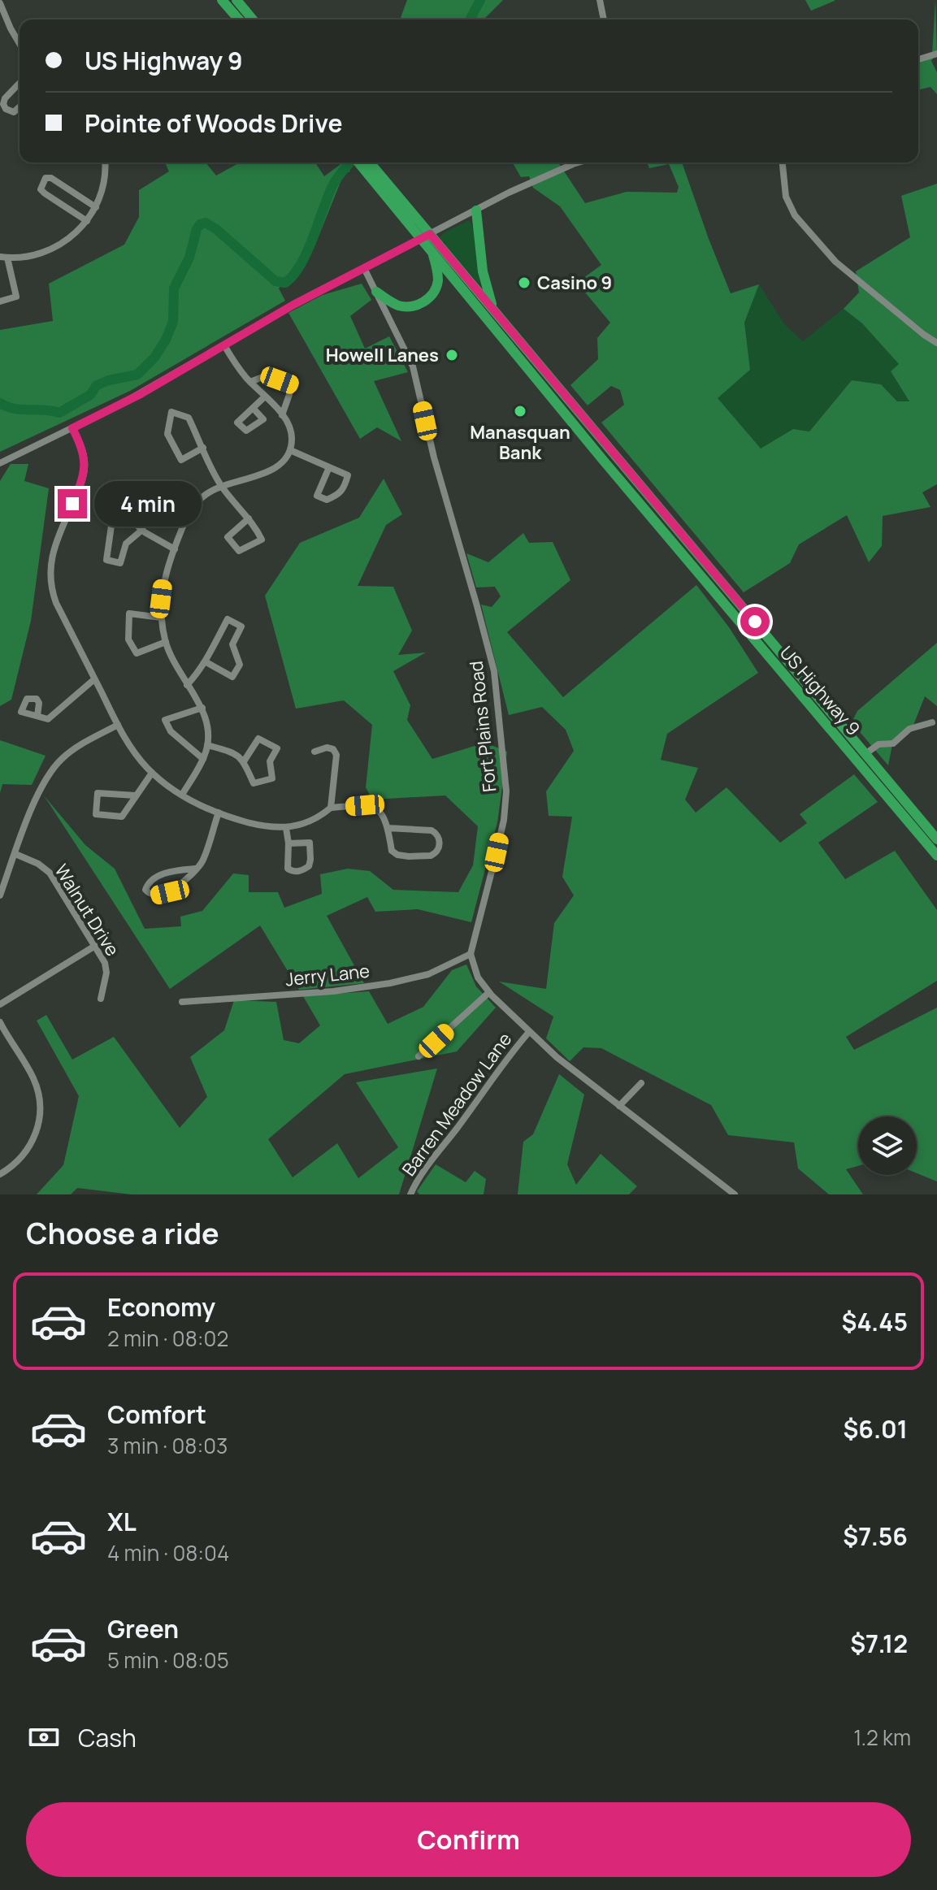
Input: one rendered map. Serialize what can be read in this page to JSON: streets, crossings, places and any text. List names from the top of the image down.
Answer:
{
  "streets": {
    "highway": ["US Highway 9"],
    "street": [
      "Fort Plains Road",
      "Walnut Drive",
      "Jerry Lane",
      "Barren Meadow Lane"
    ]
  },
  "crossings": [
    ["Fort Plains Road", "Jerry Lane"]
  ],
  "places": ["Casino 9", "Howell Lanes", "Manasquan Bank"],
  "page": {
    "banner": ["US Highway 9", "Pointe of Woods Drive"],
    "bubble": "4 min",
    "heading": "Choose a ride",
    "list": [
      {
        "name": "Economy",
        "note": "2 min · 08:02",
        "value": "$4.45"
      },
      {
        "name": "Comfort",
        "note": "3 min · 08:03",
        "value": "$6.01"
      },
      {
        "name": "XL",
        "note": "4 min · 08:04",
        "value": "$7.56"
      },
      {
        "name": "Green",
        "note": "5 min · 08:05",
        "value": "$7.12"
      }
    ],
    "pay": ["Cash", "1.2 km"],
    "buttons": "Confirm"
  }
}
